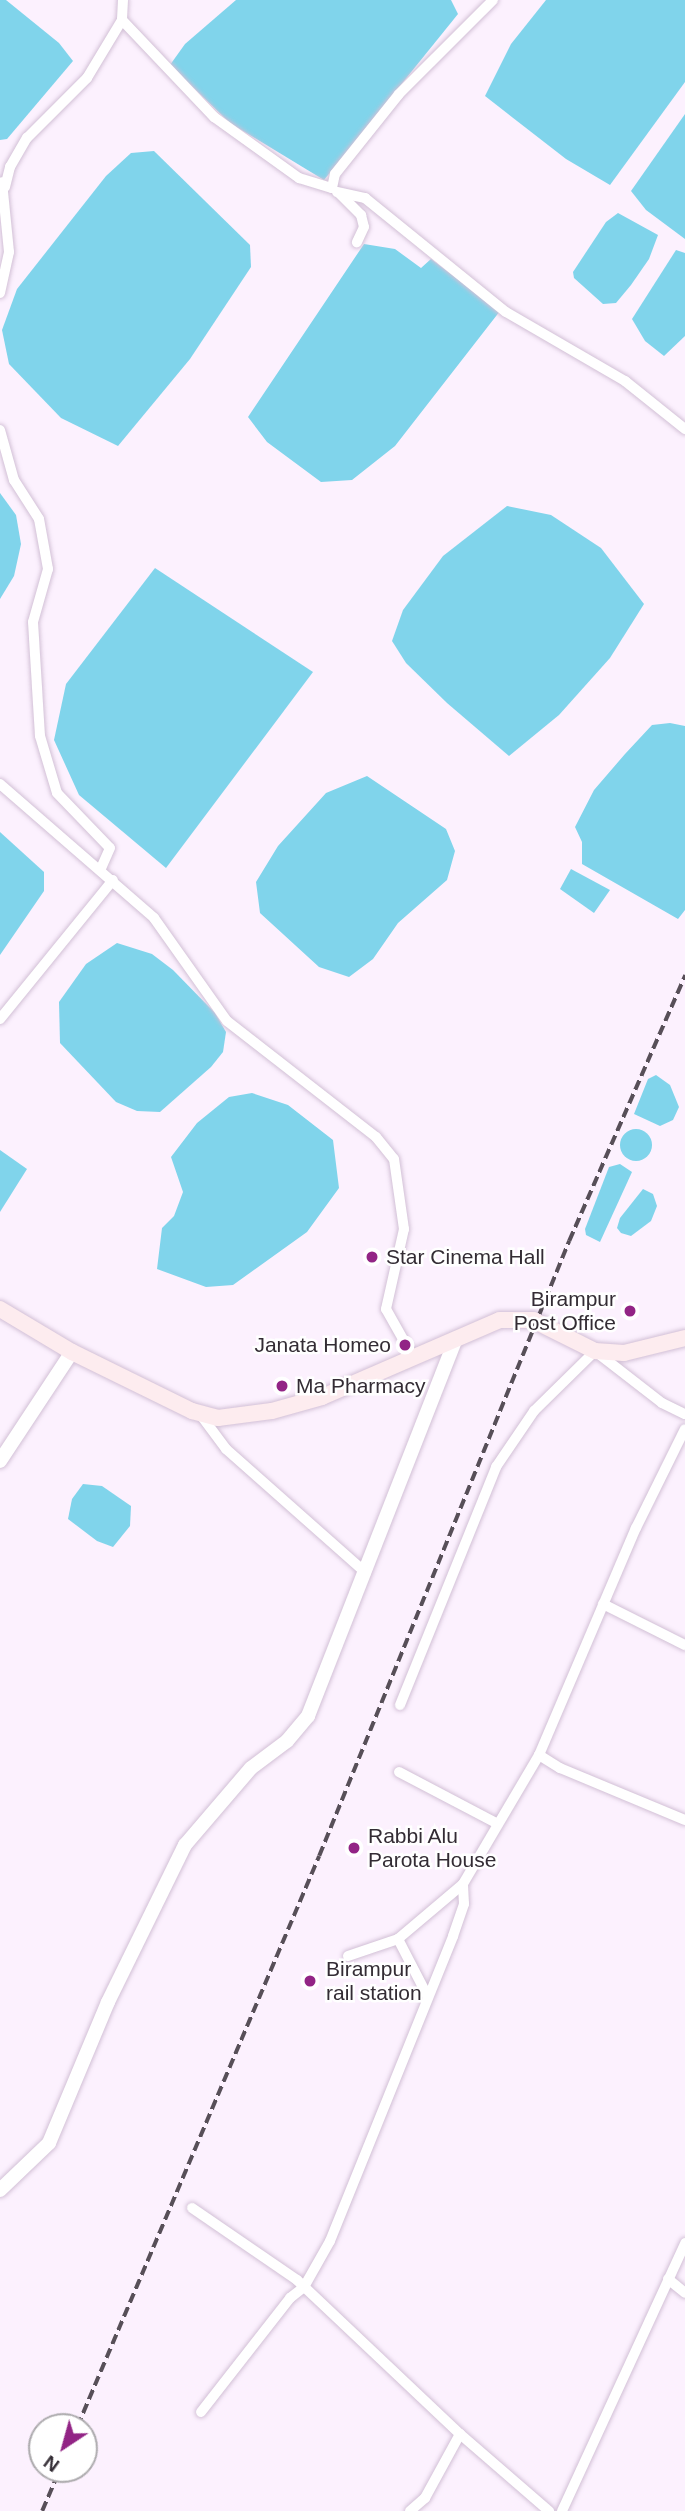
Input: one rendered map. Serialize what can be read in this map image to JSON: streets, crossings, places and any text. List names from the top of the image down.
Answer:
{
  "places": [
    "Star Cinema Hall",
    "Birampur Post Office",
    "Janata Homeo",
    "Ma Pharmacy",
    "Rabbi Alu Parota House",
    "Birampur rail station"
  ],
  "north": "bottom left"
}
